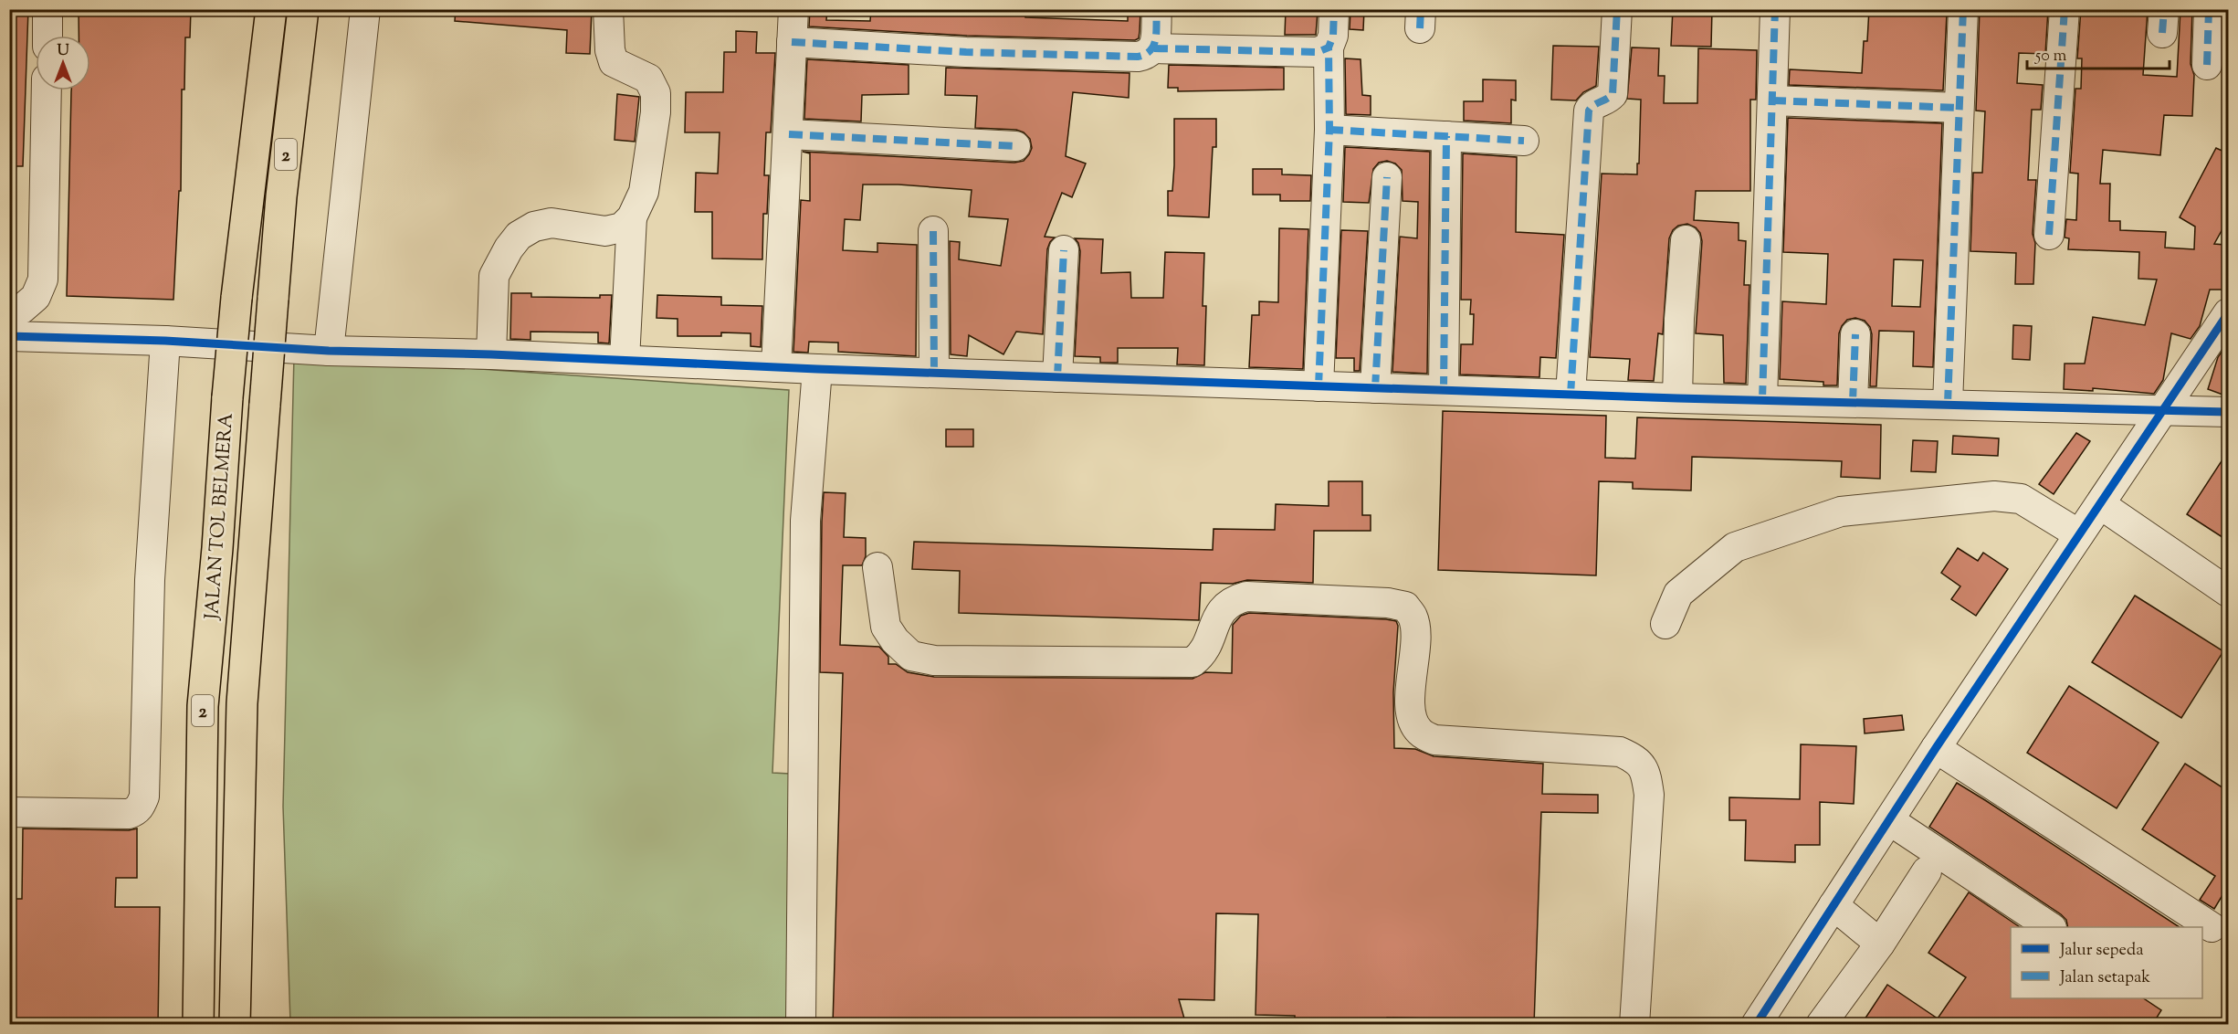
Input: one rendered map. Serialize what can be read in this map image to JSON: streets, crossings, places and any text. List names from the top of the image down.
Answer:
{
  "streets": {
    "highway": ["2", "JALAN TOL BELMERA"]
  },
  "legend": ["Jalur sepeda", "Jalan setapak"],
  "scale_bar": "50 m",
  "north": "top"
}
